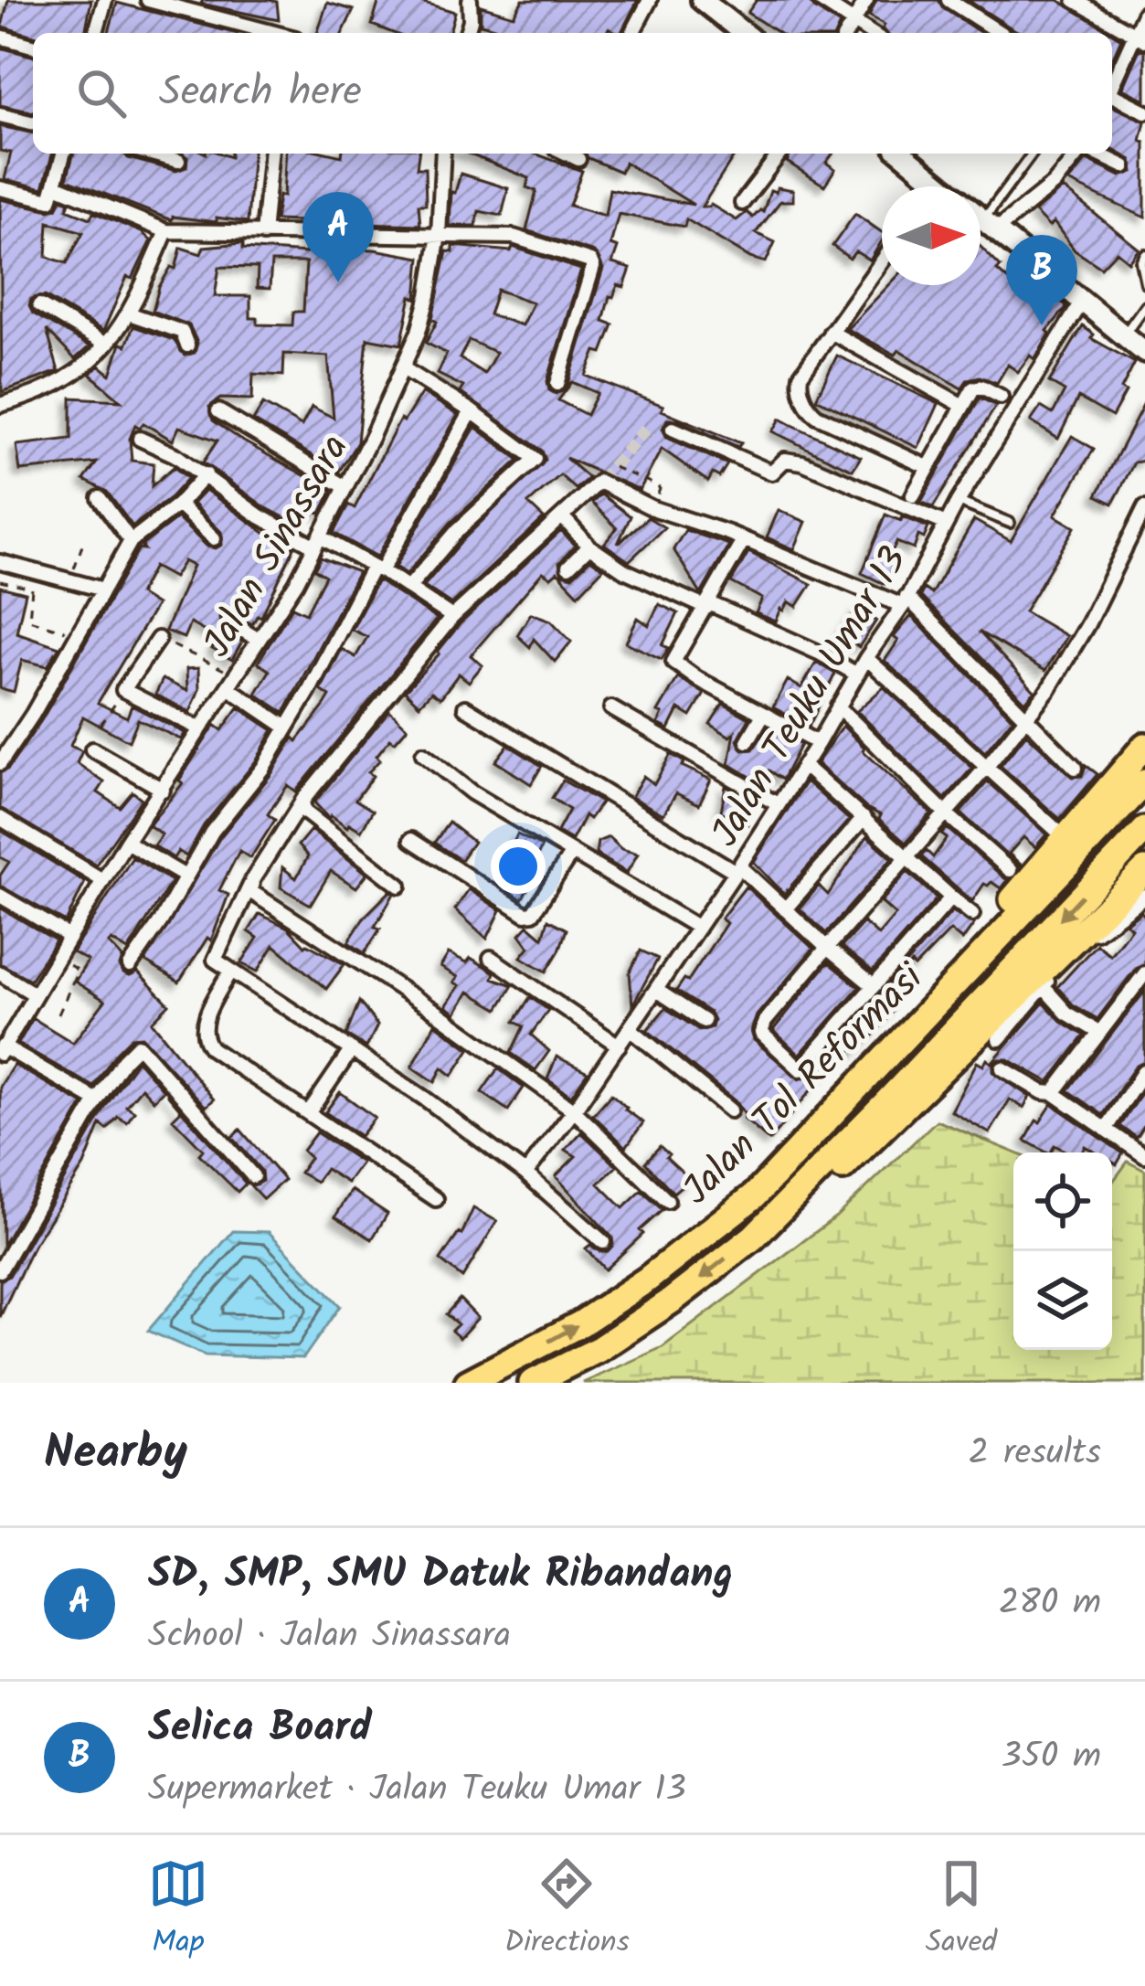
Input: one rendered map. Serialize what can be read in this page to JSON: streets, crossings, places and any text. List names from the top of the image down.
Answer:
{
  "streets": {
    "highway": ["Jalan Tol Reformasi"],
    "street": ["Jalan Sinassara", "Jalan Teuku Umar 13"]
  },
  "north": "right",
  "page": {
    "search": "Search here",
    "pins": ["A", "B"],
    "heading": ["Nearby", "2 results"],
    "list": [
      {
        "mark": "A",
        "name": "SD, SMP, SMU Datuk Ribandang",
        "note": "School · Jalan Sinassara",
        "value": "280 m"
      },
      {
        "mark": "B",
        "name": "Selica Board",
        "note": "Supermarket · Jalan Teuku Umar 13",
        "value": "350 m"
      }
    ],
    "nav": ["Map", "Directions", "Saved"]
  }
}
